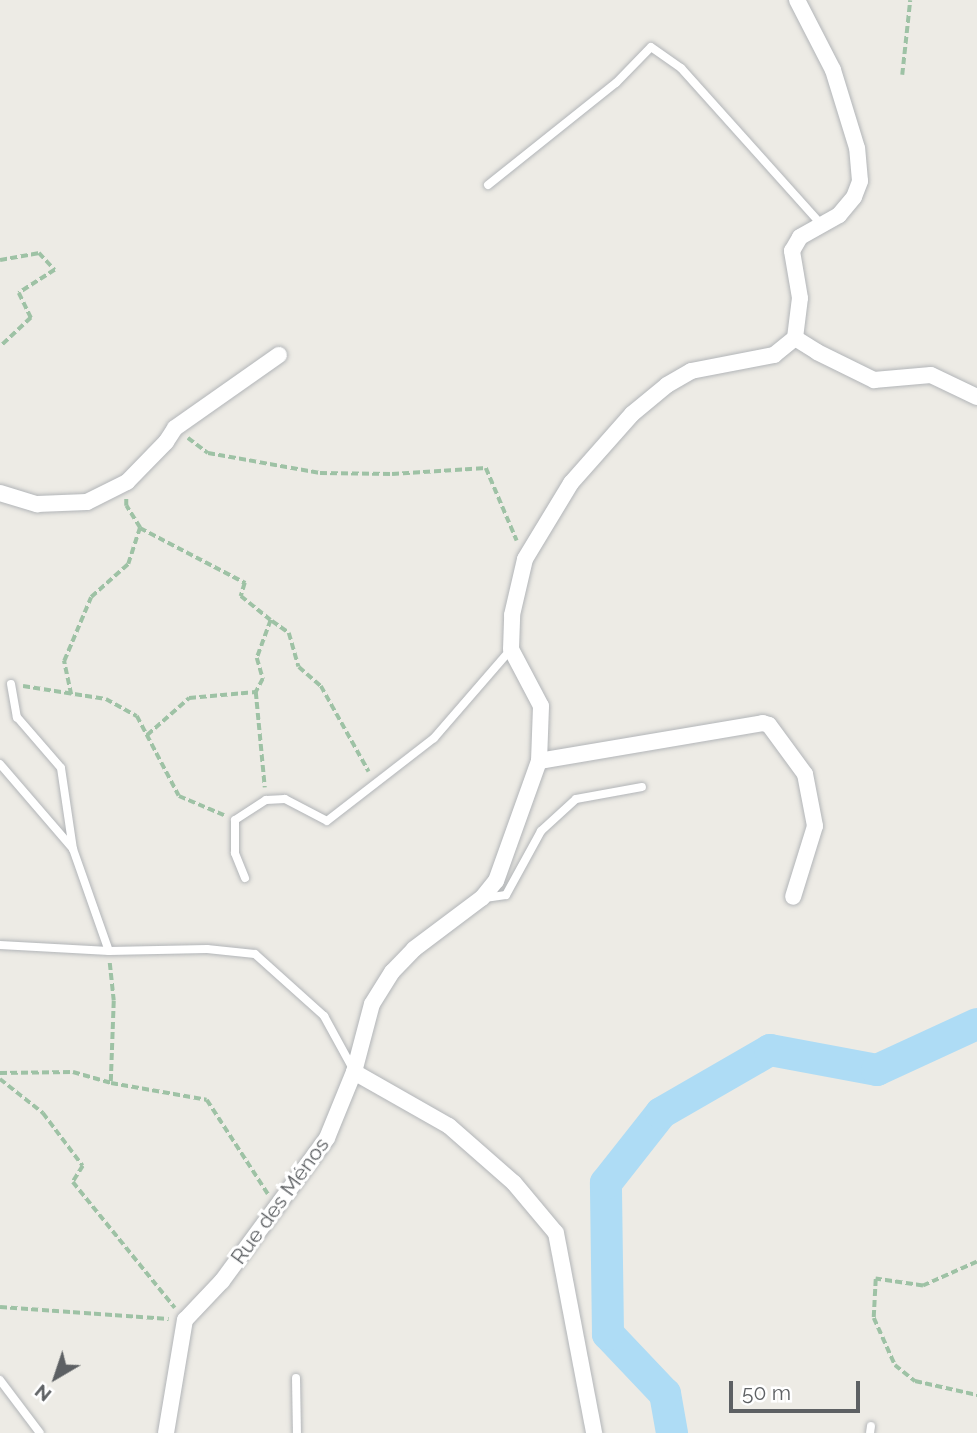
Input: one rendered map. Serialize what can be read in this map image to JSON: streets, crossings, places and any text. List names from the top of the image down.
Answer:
{
  "streets": {
    "street": ["Rue des Ménos"]
  },
  "scale_bar": "50 m",
  "north": "bottom left"
}
